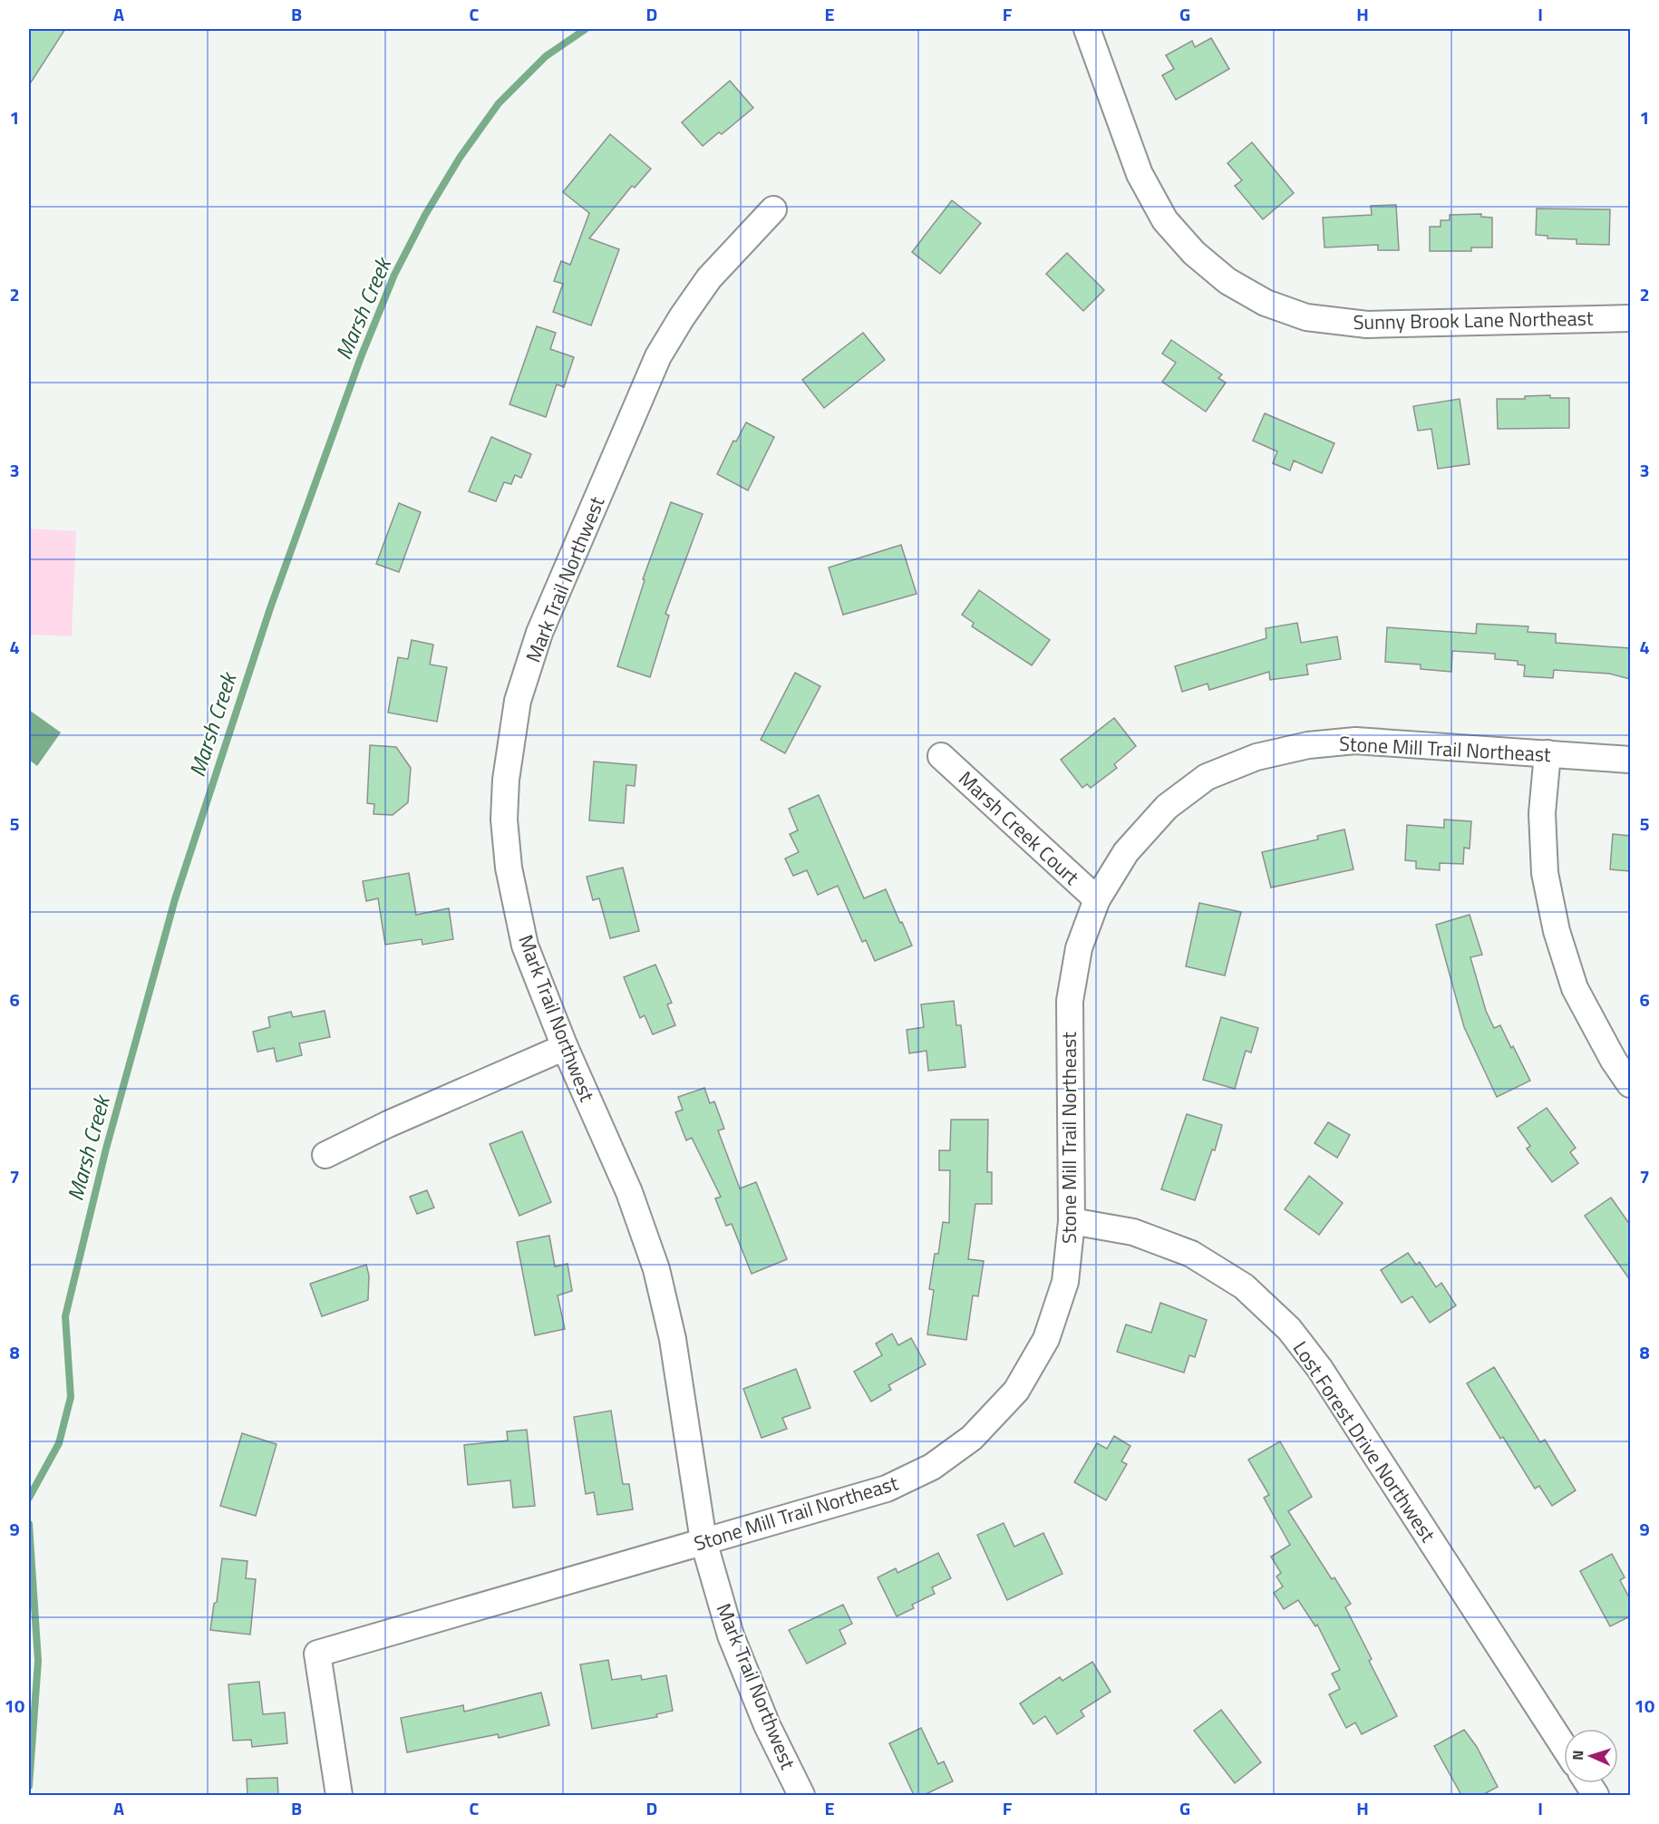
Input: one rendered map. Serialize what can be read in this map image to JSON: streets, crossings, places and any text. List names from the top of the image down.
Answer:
{
  "streets": {
    "street": [
      "Sunny Brook Lane Northeast",
      "Mark Trail Northwest",
      "Stone Mill Trail Northeast",
      "Marsh Creek Court",
      "Lost Forest Drive Northwest"
    ]
  },
  "crossings": [
    ["Mark Trail Northwest", "Stone Mill Trail Northeast"],
    ["Stone Mill Trail Northeast", "Marsh Creek Court"],
    ["Stone Mill Trail Northeast", "Lost Forest Drive Northwest"]
  ],
  "water": ["Marsh Creek"],
  "north": "left",
  "grid": {
    "columns": [
      "A",
      "B",
      "C",
      "D",
      "E",
      "F",
      "G",
      "H",
      "I"
    ],
    "rows": [
      "1",
      "2",
      "3",
      "4",
      "5",
      "6",
      "7",
      "8",
      "9",
      "10"
    ]
  }
}
